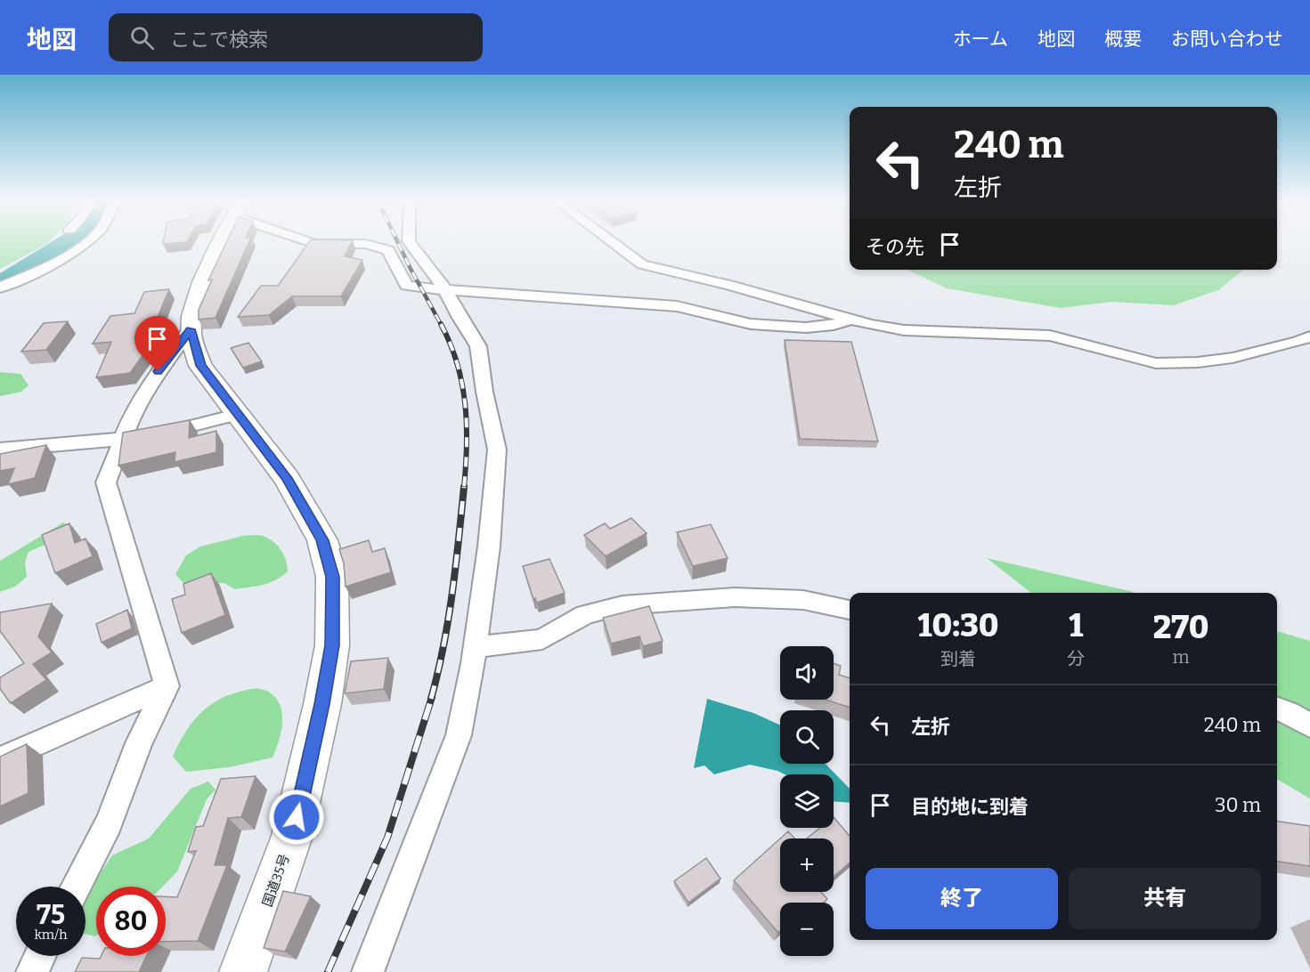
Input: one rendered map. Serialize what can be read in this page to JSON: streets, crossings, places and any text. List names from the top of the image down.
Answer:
{
  "streets": {
    "highway": ["国道35号"]
  },
  "page": {
    "header": "地図",
    "search": "ここで検索",
    "nav": [
      "ホーム",
      "地図",
      "概要",
      "お問い合わせ"
    ],
    "turn": ["240 m", "左折"],
    "then": "その先",
    "eta": [
      "10:30",
      "到着",
      "1",
      "分",
      "270",
      "m"
    ],
    "map_buttons": ["+", "−"],
    "list": [
      {
        "name": "左折",
        "value": "240 m"
      },
      {
        "name": "目的地に到着",
        "value": "30 m"
      }
    ],
    "buttons": ["終了", "共有"],
    "speed": "75 km/h",
    "limit": "80"
  }
}
